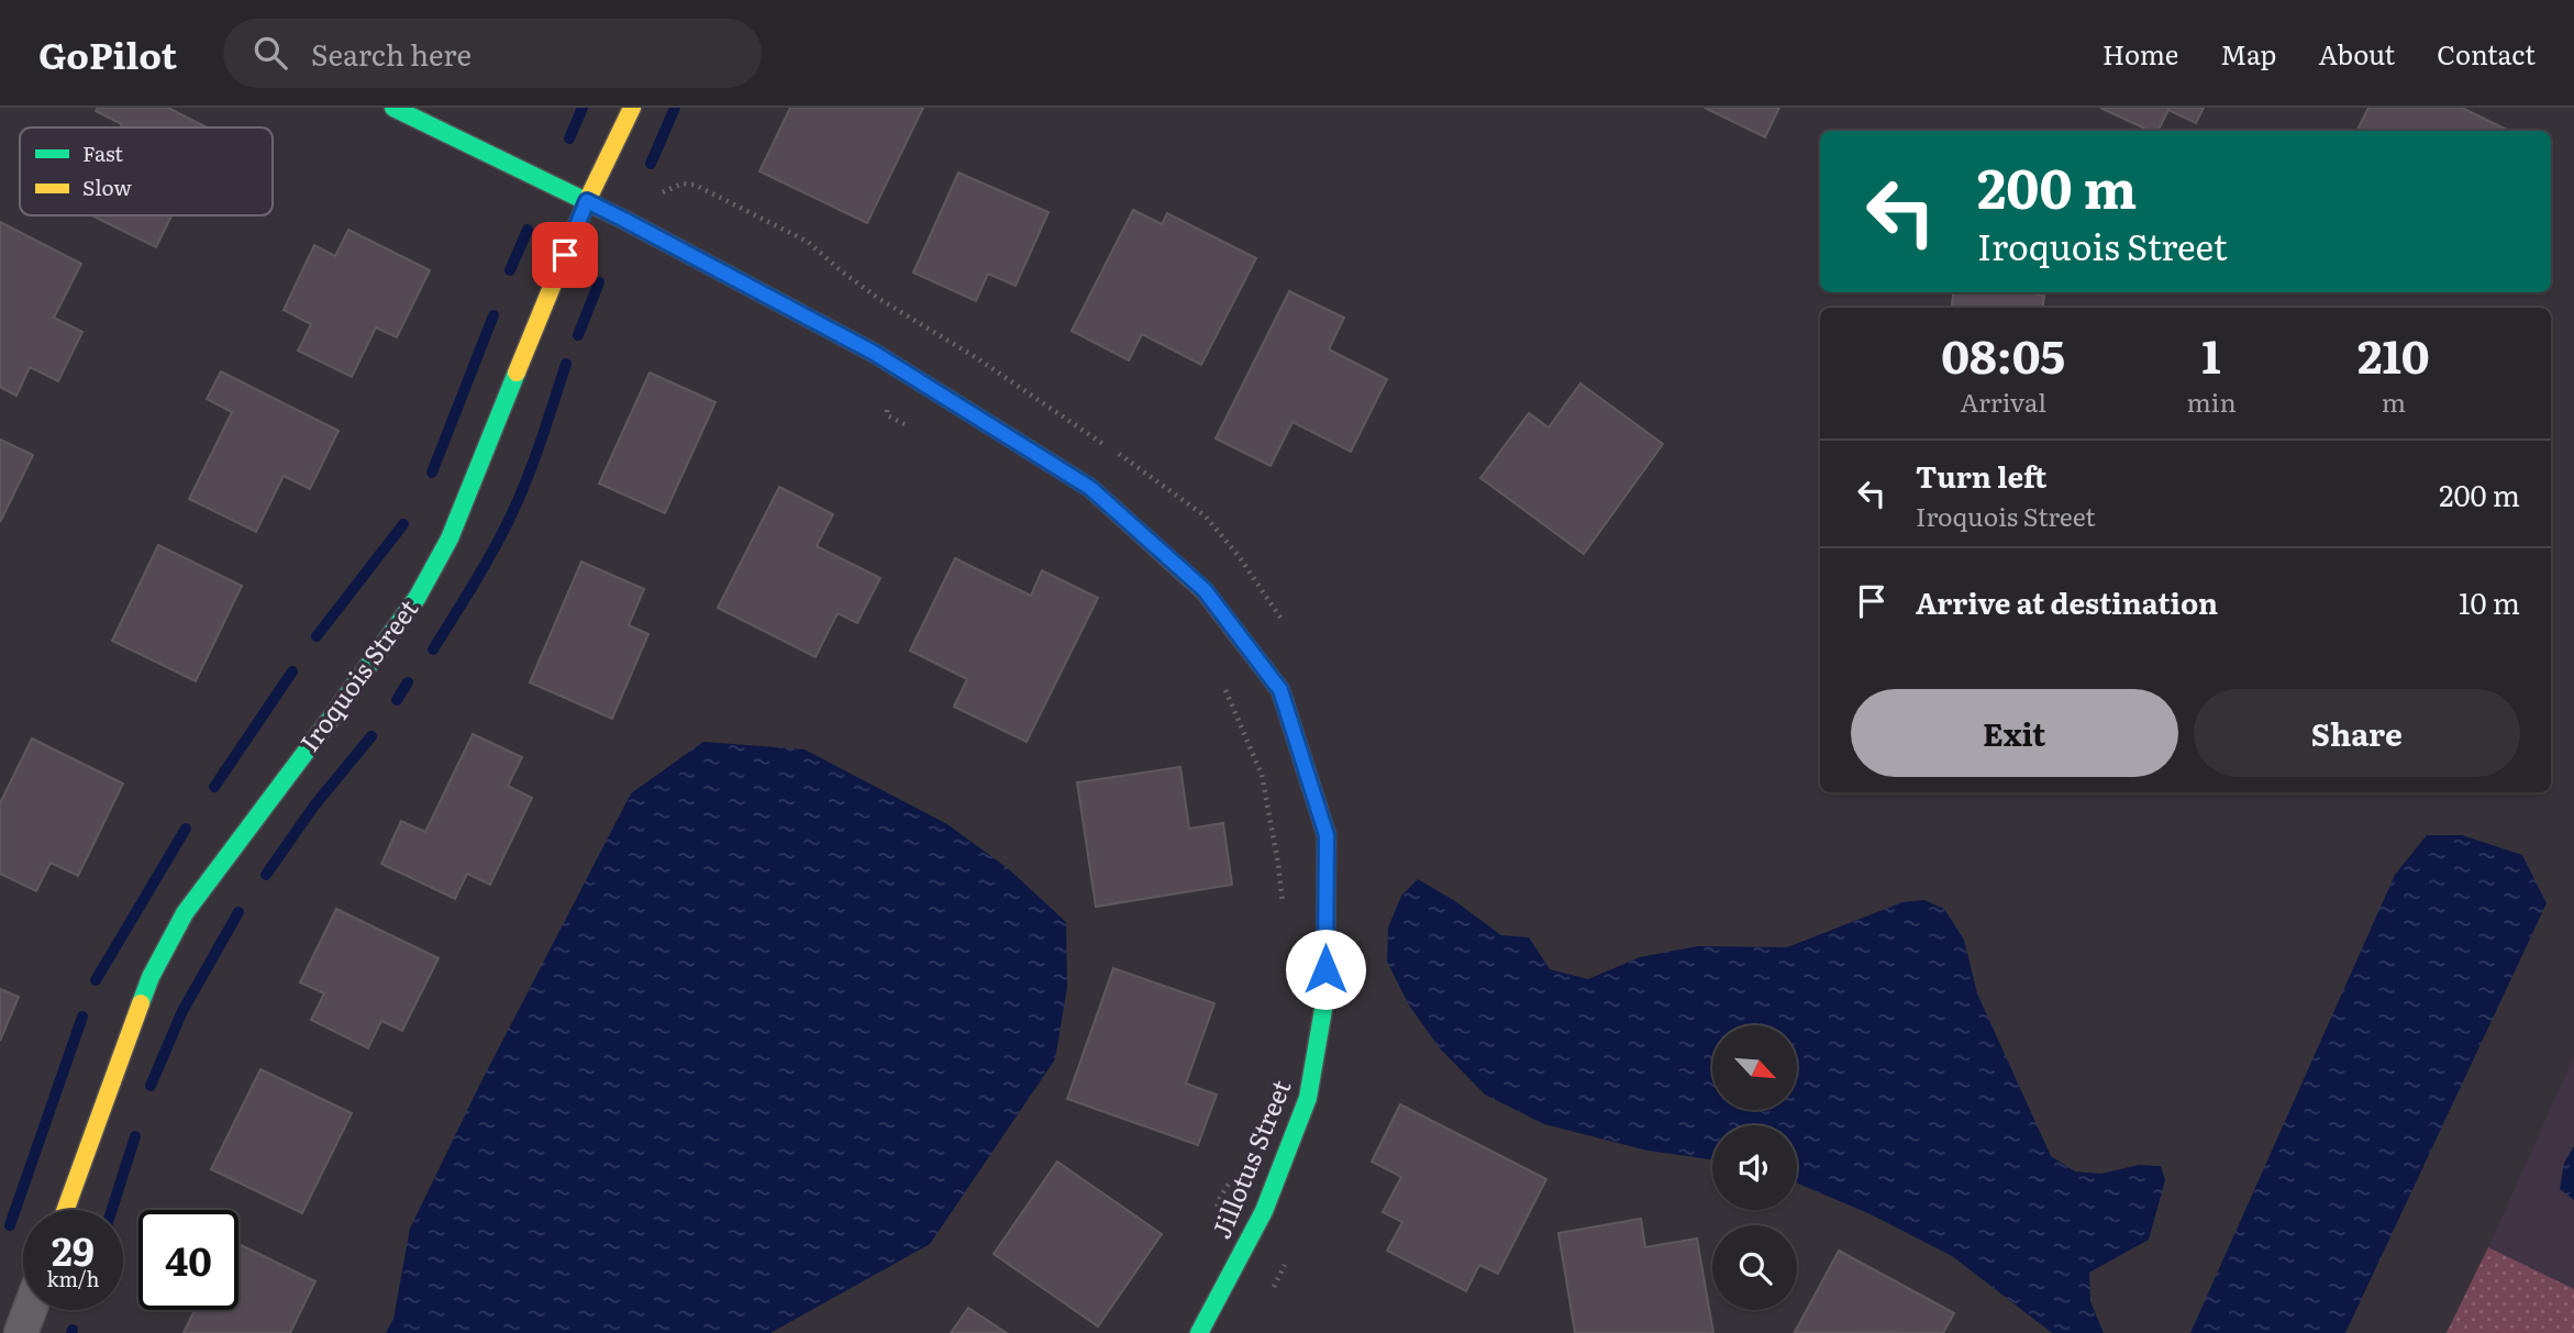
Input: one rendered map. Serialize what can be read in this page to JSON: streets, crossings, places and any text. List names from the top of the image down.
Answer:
{
  "streets": {
    "street": ["Iroquois Street", "Jillotus Street"]
  },
  "crossings": [
    ["Iroquois Street", "Jillotus Street"]
  ],
  "legend": ["Fast", "Slow"],
  "north": "bottom right",
  "page": {
    "header": "GoPilot",
    "search": "Search here",
    "nav": [
      "Home",
      "Map",
      "About",
      "Contact"
    ],
    "turn": ["200 m", "Iroquois Street"],
    "eta": [
      "08:05",
      "Arrival",
      "1",
      "min",
      "210",
      "m"
    ],
    "list": [
      {
        "name": "Turn left",
        "note": "Iroquois Street",
        "value": "200 m"
      },
      {
        "name": "Arrive at destination",
        "value": "10 m"
      }
    ],
    "buttons": ["Exit", "Share"],
    "speed": "29 km/h",
    "limit": "40"
  }
}
